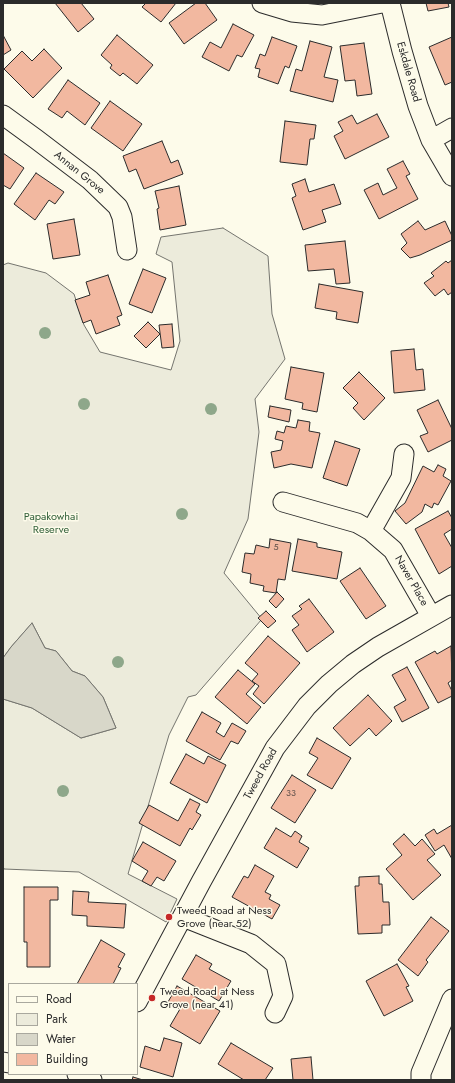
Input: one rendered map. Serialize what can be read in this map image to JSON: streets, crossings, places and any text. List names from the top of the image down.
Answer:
{
  "streets": {
    "street": [
      "Eskdale Road",
      "Annan Grove",
      "Naver Place",
      "Tweed Road"
    ]
  },
  "crossings": [
    ["Naver Place", "Tweed Road"]
  ],
  "parks": ["Papakowhai Reserve"],
  "places": ["Tweed Road at Ness Grove (near 52)", "Tweed Road at Ness Grove (near 41)"],
  "house_numbers": ["5", "33"],
  "legend": [
    "Road",
    "Park",
    "Water",
    "Building"
  ]
}
